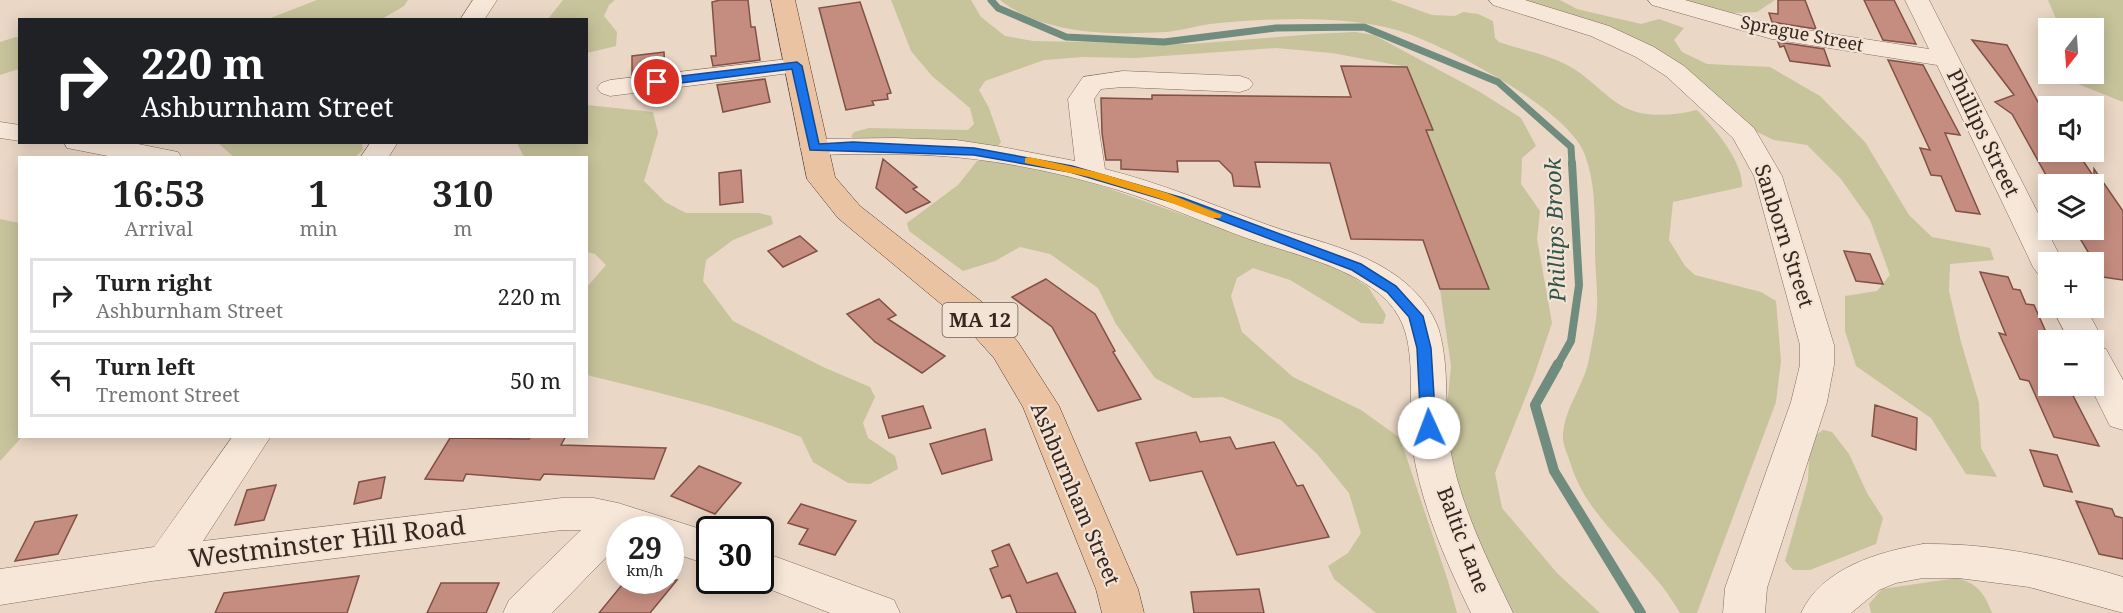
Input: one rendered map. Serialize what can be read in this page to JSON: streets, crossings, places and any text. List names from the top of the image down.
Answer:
{
  "streets": {
    "main road": ["MA 12", "Ashburnham Street"],
    "street": [
      "Sprague Street",
      "Phillips Street",
      "Sanborn Street",
      "Baltic Lane",
      "Westminster Hill Road"
    ]
  },
  "crossings": [
    ["Sprague Street", "Phillips Street"],
    ["Ashburnham Street", "Baltic Lane"]
  ],
  "water": ["Phillips Brook"],
  "north": "bottom",
  "page": {
    "map_buttons": ["+", "−"],
    "turn": ["220 m", "Ashburnham Street"],
    "eta": [
      "16:53",
      "Arrival",
      "1",
      "min",
      "310",
      "m"
    ],
    "list": [
      {
        "name": "Turn right",
        "note": "Ashburnham Street",
        "value": "220 m"
      },
      {
        "name": "Turn left",
        "note": "Tremont Street",
        "value": "50 m"
      }
    ],
    "speed": "29 km/h",
    "limit": "30"
  }
}
